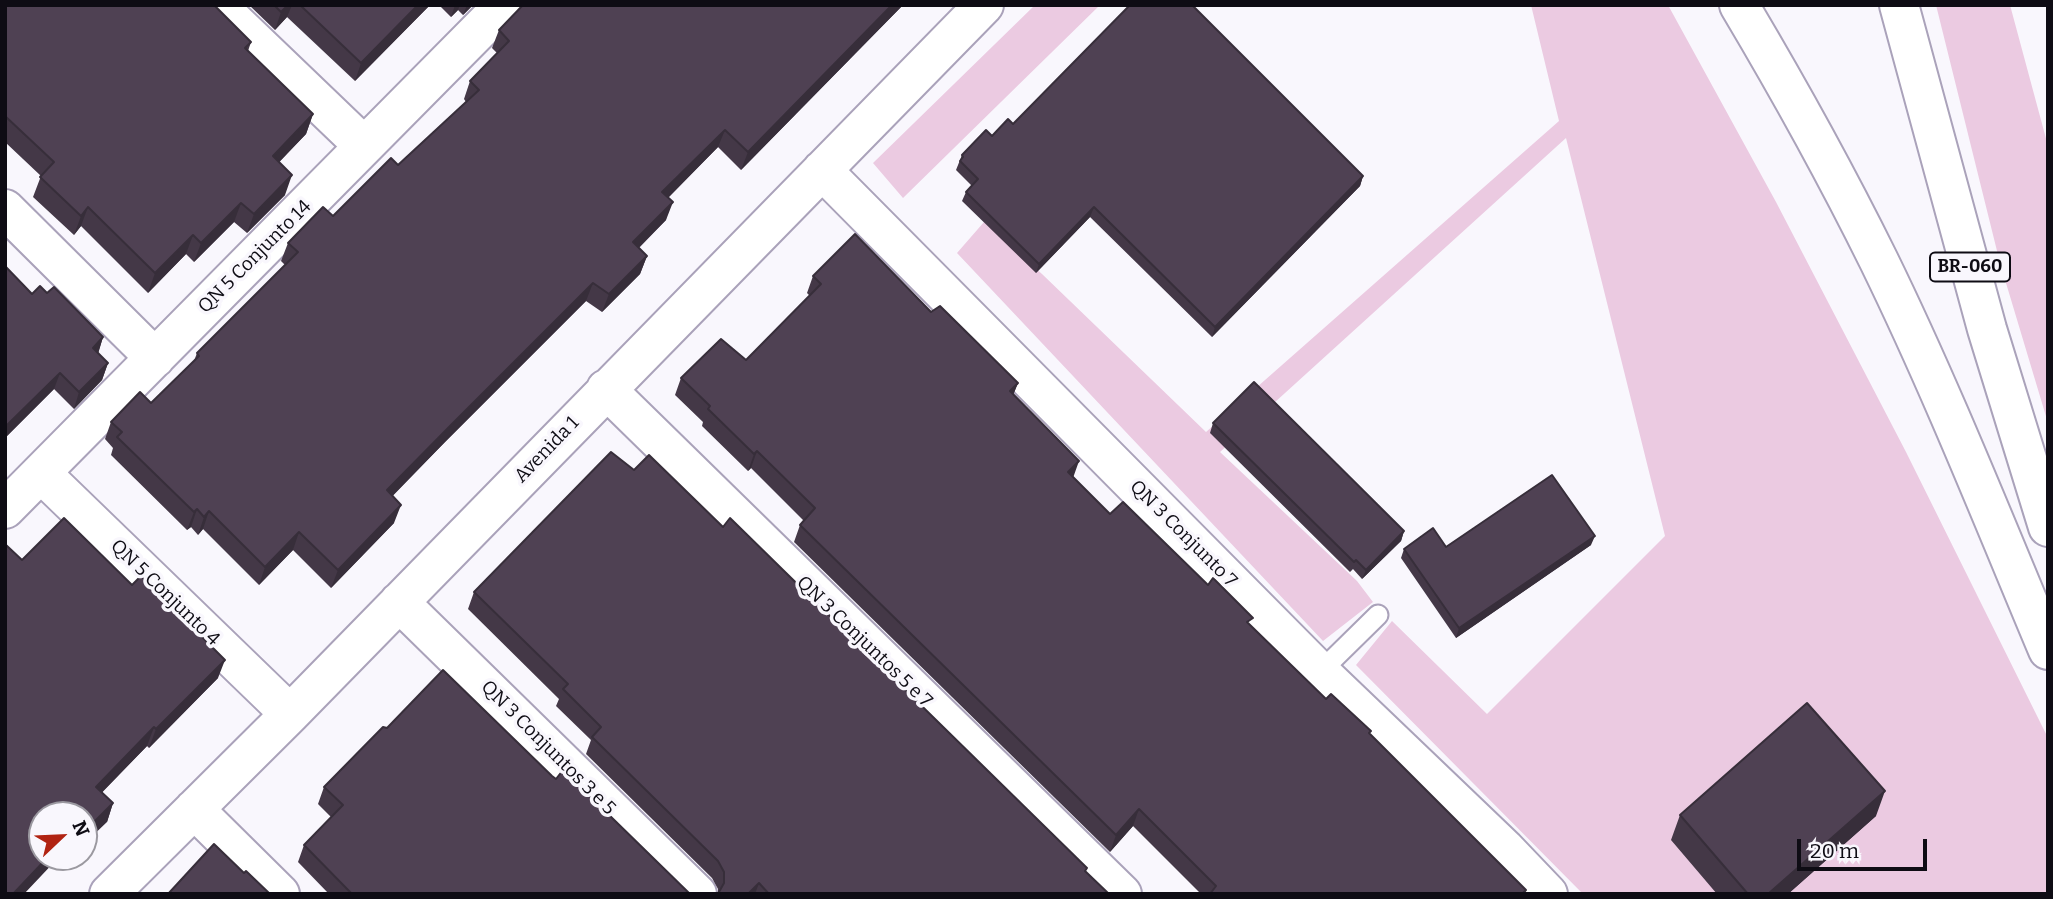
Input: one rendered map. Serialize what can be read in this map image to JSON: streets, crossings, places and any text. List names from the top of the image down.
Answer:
{
  "streets": {
    "main road": [
      "QN 5 Conjunto 14",
      "BR-060",
      "Avenida 1",
      "QN 3 Conjunto 7",
      "QN 5 Conjunto 4",
      "QN 3 Conjuntos 5 e 7",
      "QN 3 Conjuntos 3 e 5"
    ]
  },
  "crossings": [
    ["QN 5 Conjunto 14", "QN 5 Conjunto 4"],
    ["Avenida 1", "QN 3 Conjunto 7"],
    ["Avenida 1", "QN 5 Conjunto 4"],
    ["Avenida 1", "QN 3 Conjuntos 5 e 7"],
    ["Avenida 1", "QN 3 Conjuntos 3 e 5"]
  ],
  "scale_bar": "20 m",
  "north": "top right"
}
